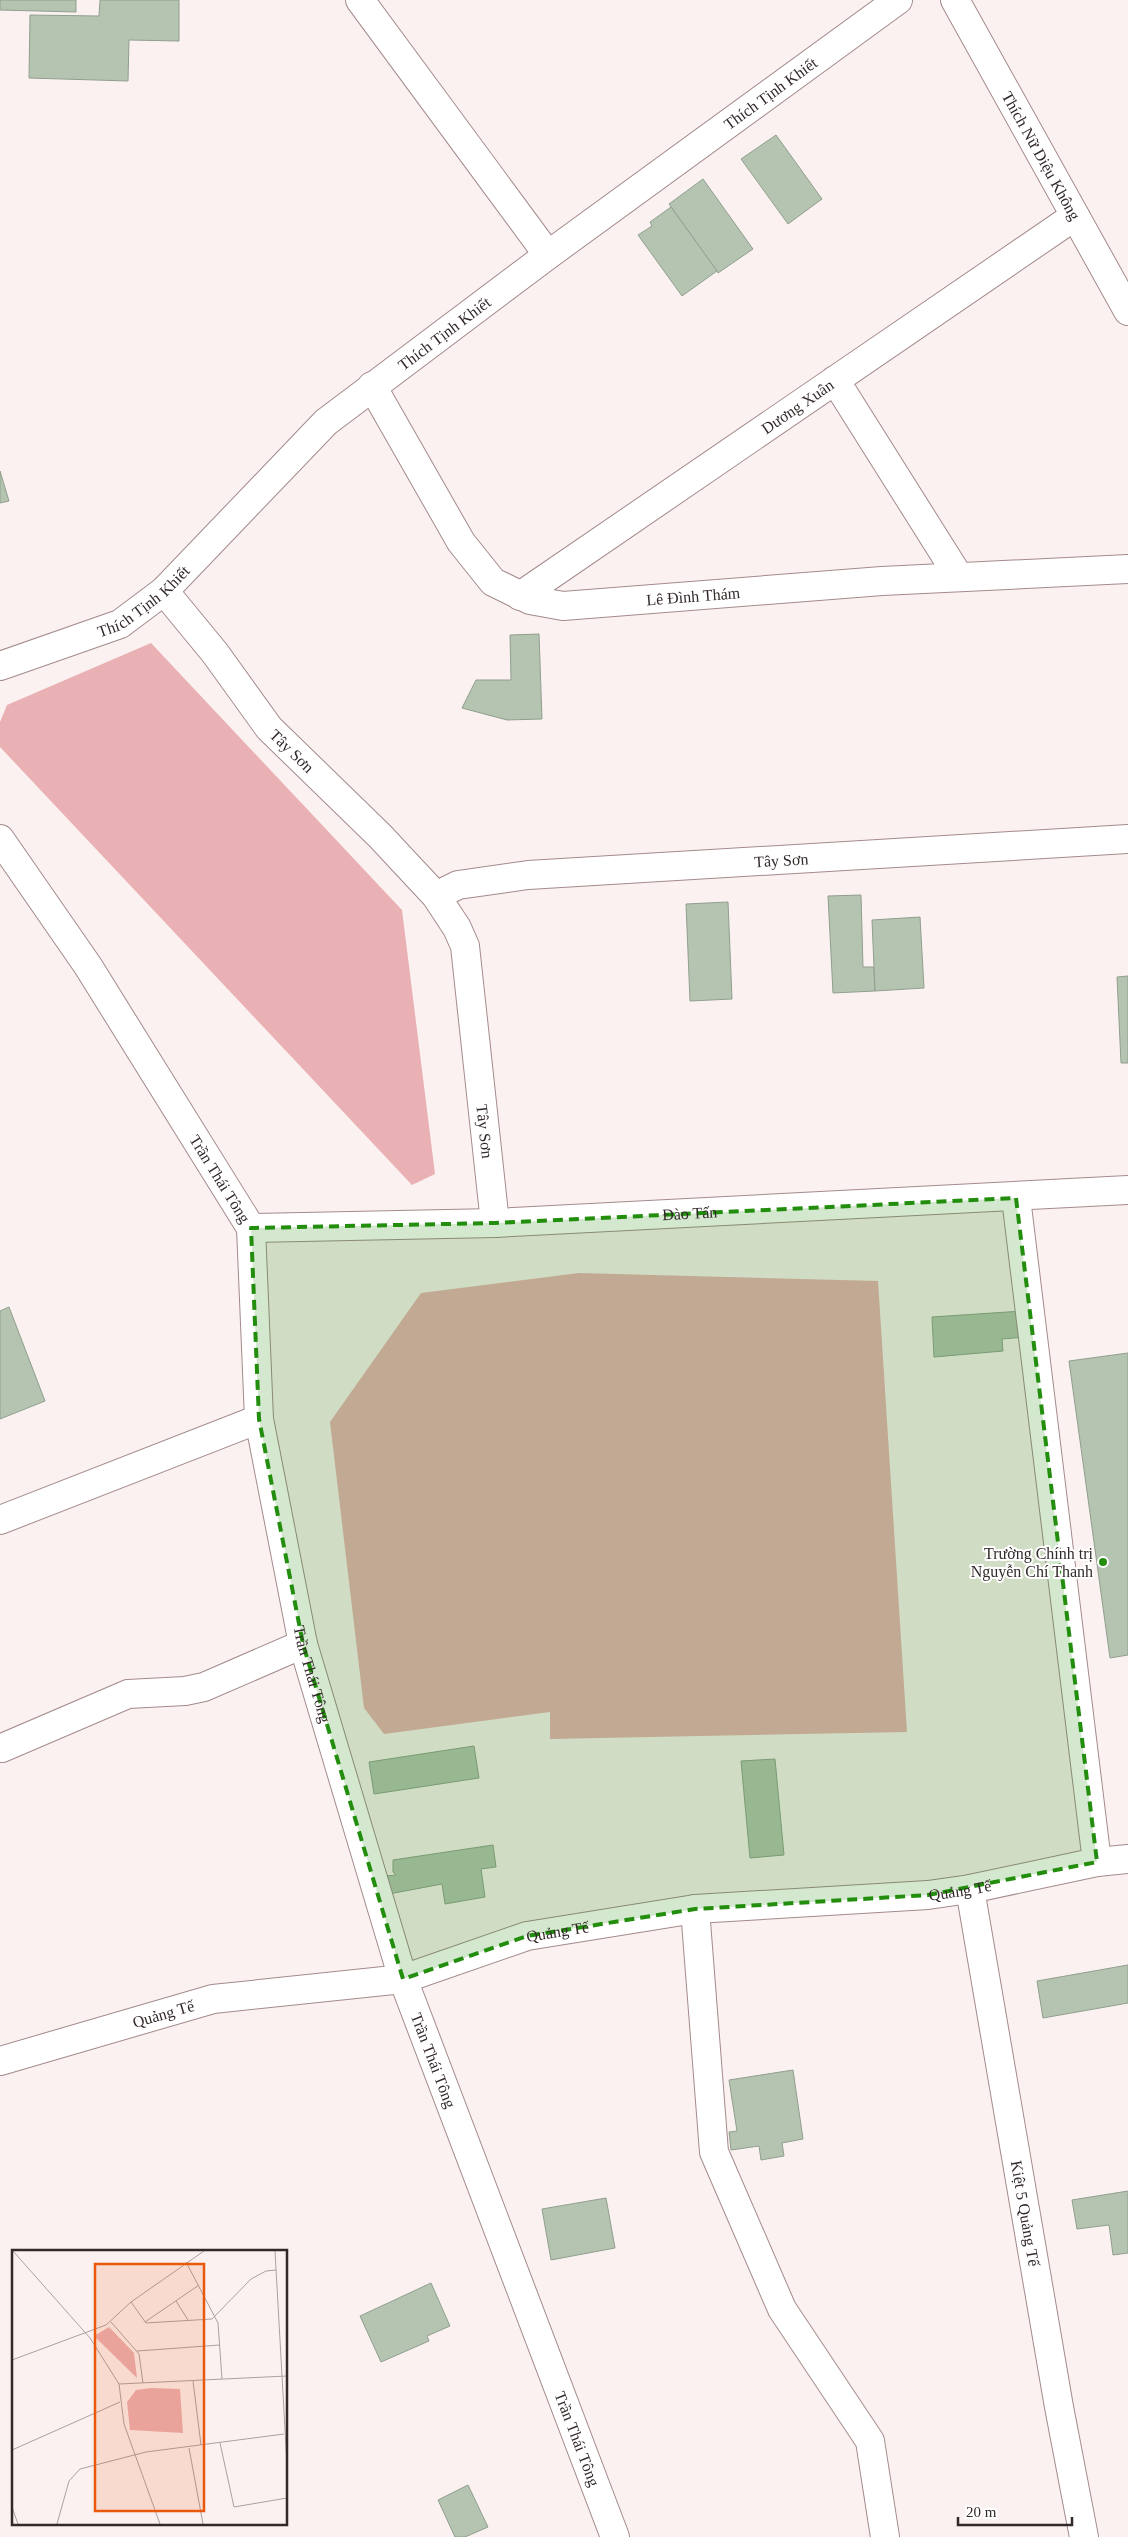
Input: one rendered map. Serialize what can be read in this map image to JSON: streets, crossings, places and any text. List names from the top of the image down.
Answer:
{
  "streets": {
    "street": [
      "Thích Tịnh Khiết",
      "Thích Nữ Diệu Không",
      "Dương Xuân",
      "Lê Đình Thám",
      "Tây Sơn",
      "Trần Thái Tông",
      "Đào Tấn",
      "Quảng Tế",
      "Kiệt 5 Quảng Tế"
    ]
  },
  "crossings": [
    ["Thích Tịnh Khiết", "Lê Đình Thám"],
    ["Thích Tịnh Khiết", "Tây Sơn"],
    ["Thích Nữ Diệu Không", "Dương Xuân"],
    ["Dương Xuân", "Lê Đình Thám"],
    ["Tây Sơn", "Đào Tấn"],
    ["Trần Thái Tông", "Đào Tấn"],
    ["Trần Thái Tông", "Quảng Tế"],
    ["Quảng Tế", "Kiệt 5 Quảng Tế"]
  ],
  "places": ["Trường Chính trị Nguyễn Chí Thanh"],
  "scale_bar": "20 m"
}
